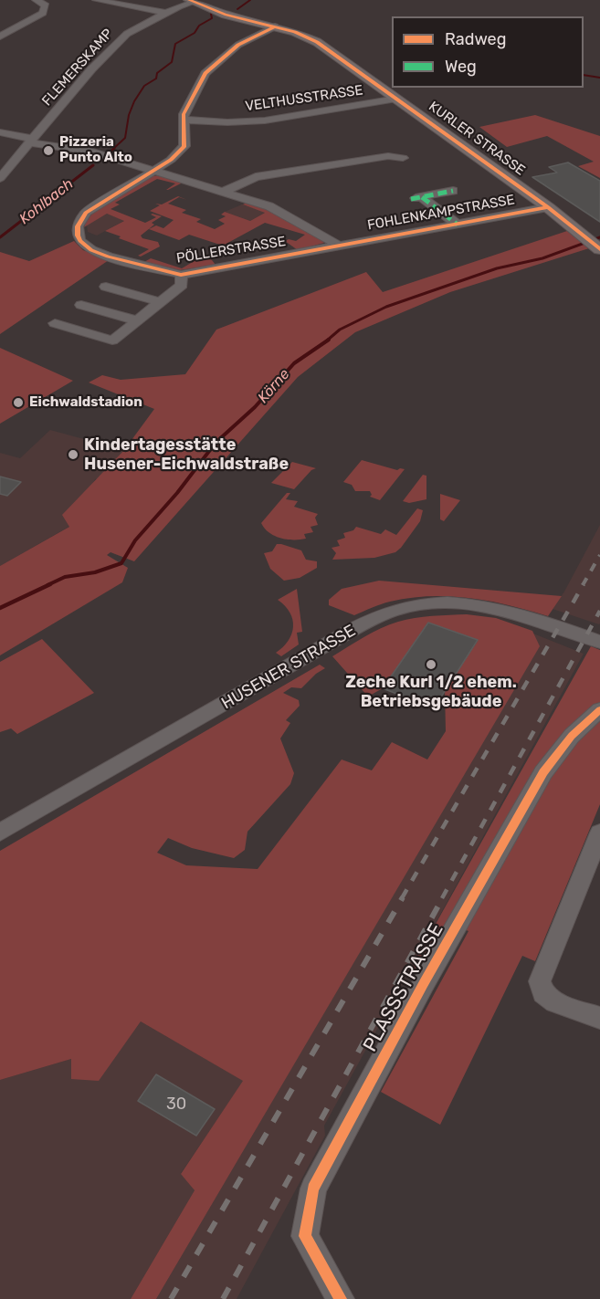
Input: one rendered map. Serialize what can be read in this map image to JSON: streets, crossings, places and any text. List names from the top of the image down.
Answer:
{
  "streets": {
    "main road": ["KURLER STRASSE"],
    "street": [
      "FLEMERSKAMP",
      "VELTHUSSTRASSE",
      "FOHLENKAMPSTRASSE",
      "PÖLLERSTRASSE",
      "HUSENER STRASSE",
      "PLASSSTRASSE"
    ]
  },
  "crossings": [
    ["FLEMERSKAMP", "KURLER STRASSE"],
    ["VELTHUSSTRASSE", "KURLER STRASSE"],
    ["KURLER STRASSE", "FOHLENKAMPSTRASSE"],
    ["FOHLENKAMPSTRASSE", "PÖLLERSTRASSE"]
  ],
  "water": ["Kohlbach", "Körne"],
  "places": [
    "Pizzeria Punto Alto",
    "Eichwaldstadion",
    "Kindertagesstätte Husener-Eichwaldstraße",
    "Zeche Kurl 1/2 ehem. Betriebsgebäude"
  ],
  "house_numbers": ["30"],
  "legend": ["Radweg", "Weg"]
}
